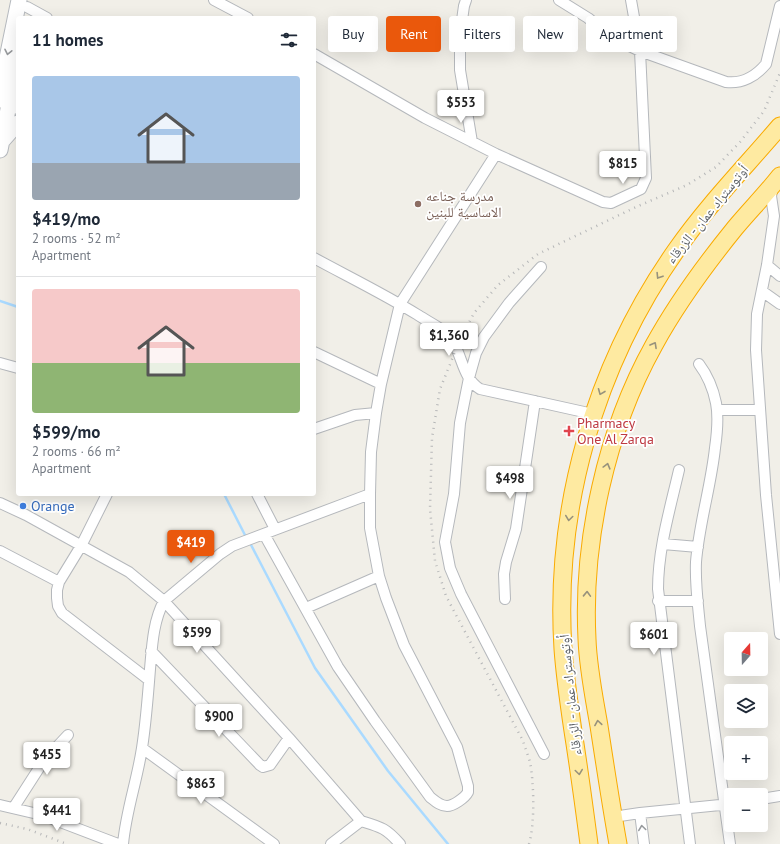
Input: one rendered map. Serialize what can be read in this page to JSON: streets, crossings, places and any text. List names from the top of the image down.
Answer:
{
  "streets": {
    "highway": ["أوتوستراد عمان - الزرقاء"]
  },
  "places": {
    "other": ["مدرسة جناعه الاساسية للبنين", "Orange"],
    "health": ["Pharmacy One Al Zarqa"]
  },
  "north": "top",
  "page": {
    "chip": [
      "Buy",
      "Rent",
      "Filters",
      "New",
      "Apartment"
    ],
    "heading": "11 homes",
    "list": [
      {
        "name": "$419/mo",
        "note": "2 rooms · 52 m² · Apartment"
      },
      {
        "name": "$599/mo",
        "note": "2 rooms · 66 m² · Apartment"
      }
    ],
    "price": [
      "$553",
      "$815",
      "$1,360",
      "$498",
      "$419",
      "$599",
      "$601",
      "$900",
      "$455",
      "$863",
      "$441"
    ],
    "map_buttons": ["+", "−"]
  }
}
